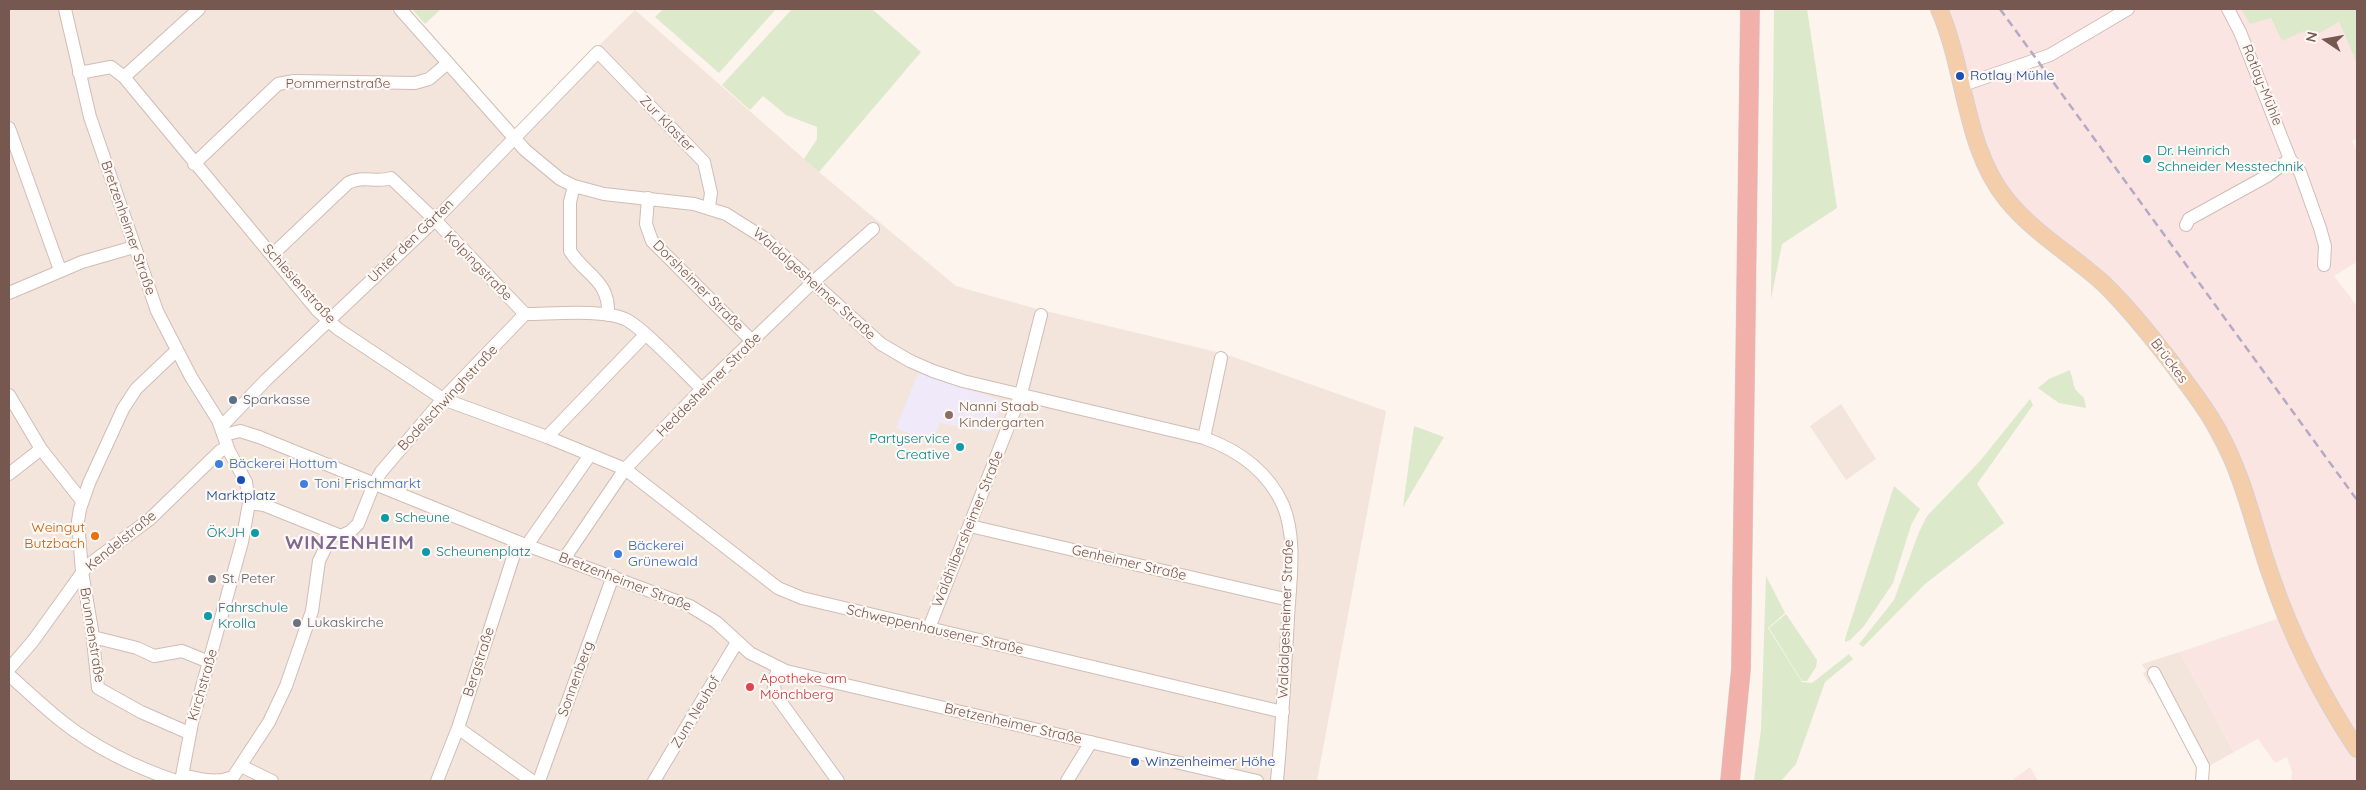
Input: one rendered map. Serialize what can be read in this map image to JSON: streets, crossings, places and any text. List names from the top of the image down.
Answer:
{
  "streets": {
    "main road": ["Brückes"],
    "street": [
      "Pommernstraße",
      "Rotlay-Mühle",
      "Zur Klaster",
      "Bretzenheimer Straße",
      "Unter den Gärten",
      "Kolpingstraße",
      "Schlesienstraße",
      "Waldalgesheimer Straße",
      "Dorsheimer Straße",
      "Heddesheimer Straße",
      "Bodelschwinghstraße",
      "Waldhilbersheimer Straße",
      "Kendelstraße",
      "Genheimer Straße",
      "Schweppenhausener Straße",
      "Brunnenstraße",
      "Bergstraße",
      "Sonnenberg",
      "Kirchstraße",
      "Zum Neuhof"
    ]
  },
  "crossings": [
    ["Pommernstraße", "Schlesienstraße"],
    ["Pommernstraße", "Waldalgesheimer Straße"],
    ["Zur Klaster", "Unter den Gärten"],
    ["Zur Klaster", "Waldalgesheimer Straße"],
    ["Bretzenheimer Straße", "Unter den Gärten"],
    ["Bretzenheimer Straße", "Schlesienstraße"],
    ["Bretzenheimer Straße", "Heddesheimer Straße"],
    ["Bretzenheimer Straße", "Bodelschwinghstraße"],
    ["Bretzenheimer Straße", "Kendelstraße"],
    ["Bretzenheimer Straße", "Brunnenstraße"],
    ["Bretzenheimer Straße", "Bergstraße"],
    ["Bretzenheimer Straße", "Sonnenberg"],
    ["Bretzenheimer Straße", "Kirchstraße"],
    ["Bretzenheimer Straße", "Zum Neuhof"],
    ["Unter den Gärten", "Kolpingstraße"],
    ["Unter den Gärten", "Schlesienstraße"],
    ["Unter den Gärten", "Waldalgesheimer Straße"],
    ["Unter den Gärten", "Kendelstraße"],
    ["Unter den Gärten", "Kirchstraße"],
    ["Kolpingstraße", "Schlesienstraße"],
    ["Kolpingstraße", "Bodelschwinghstraße"],
    ["Schlesienstraße", "Heddesheimer Straße"],
    ["Schlesienstraße", "Bodelschwinghstraße"],
    ["Schlesienstraße", "Schweppenhausener Straße"],
    ["Schlesienstraße", "Bergstraße"],
    ["Waldalgesheimer Straße", "Dorsheimer Straße"],
    ["Waldalgesheimer Straße", "Heddesheimer Straße"],
    ["Waldalgesheimer Straße", "Waldhilbersheimer Straße"],
    ["Waldalgesheimer Straße", "Genheimer Straße"],
    ["Waldalgesheimer Straße", "Schweppenhausener Straße"],
    ["Dorsheimer Straße", "Heddesheimer Straße"],
    ["Heddesheimer Straße", "Schweppenhausener Straße"],
    ["Waldhilbersheimer Straße", "Genheimer Straße"],
    ["Waldhilbersheimer Straße", "Schweppenhausener Straße"],
    ["Kendelstraße", "Brunnenstraße"],
    ["Kendelstraße", "Kirchstraße"],
    ["Brunnenstraße", "Kirchstraße"]
  ],
  "districts": ["WINZENHEIM"],
  "places": [
    "Rotlay Mühle",
    "Dr. Heinrich Schneider Messtechnik",
    "Sparkasse",
    "Nanni Staab Kindergarten",
    "Partyservice Creative",
    "Bäckerei Hottum",
    "Marktplatz",
    "Toni Frischmarkt",
    "Scheune",
    "ÖKJH",
    "Weingut Butzbach",
    "Scheunenplatz",
    "Bäckerei Grünewald",
    "St. Peter",
    "Fahrschule Krolla",
    "Lukaskirche",
    "Apotheke am Mönchberg",
    "Winzenheimer Höhe"
  ],
  "north": "left"
}
